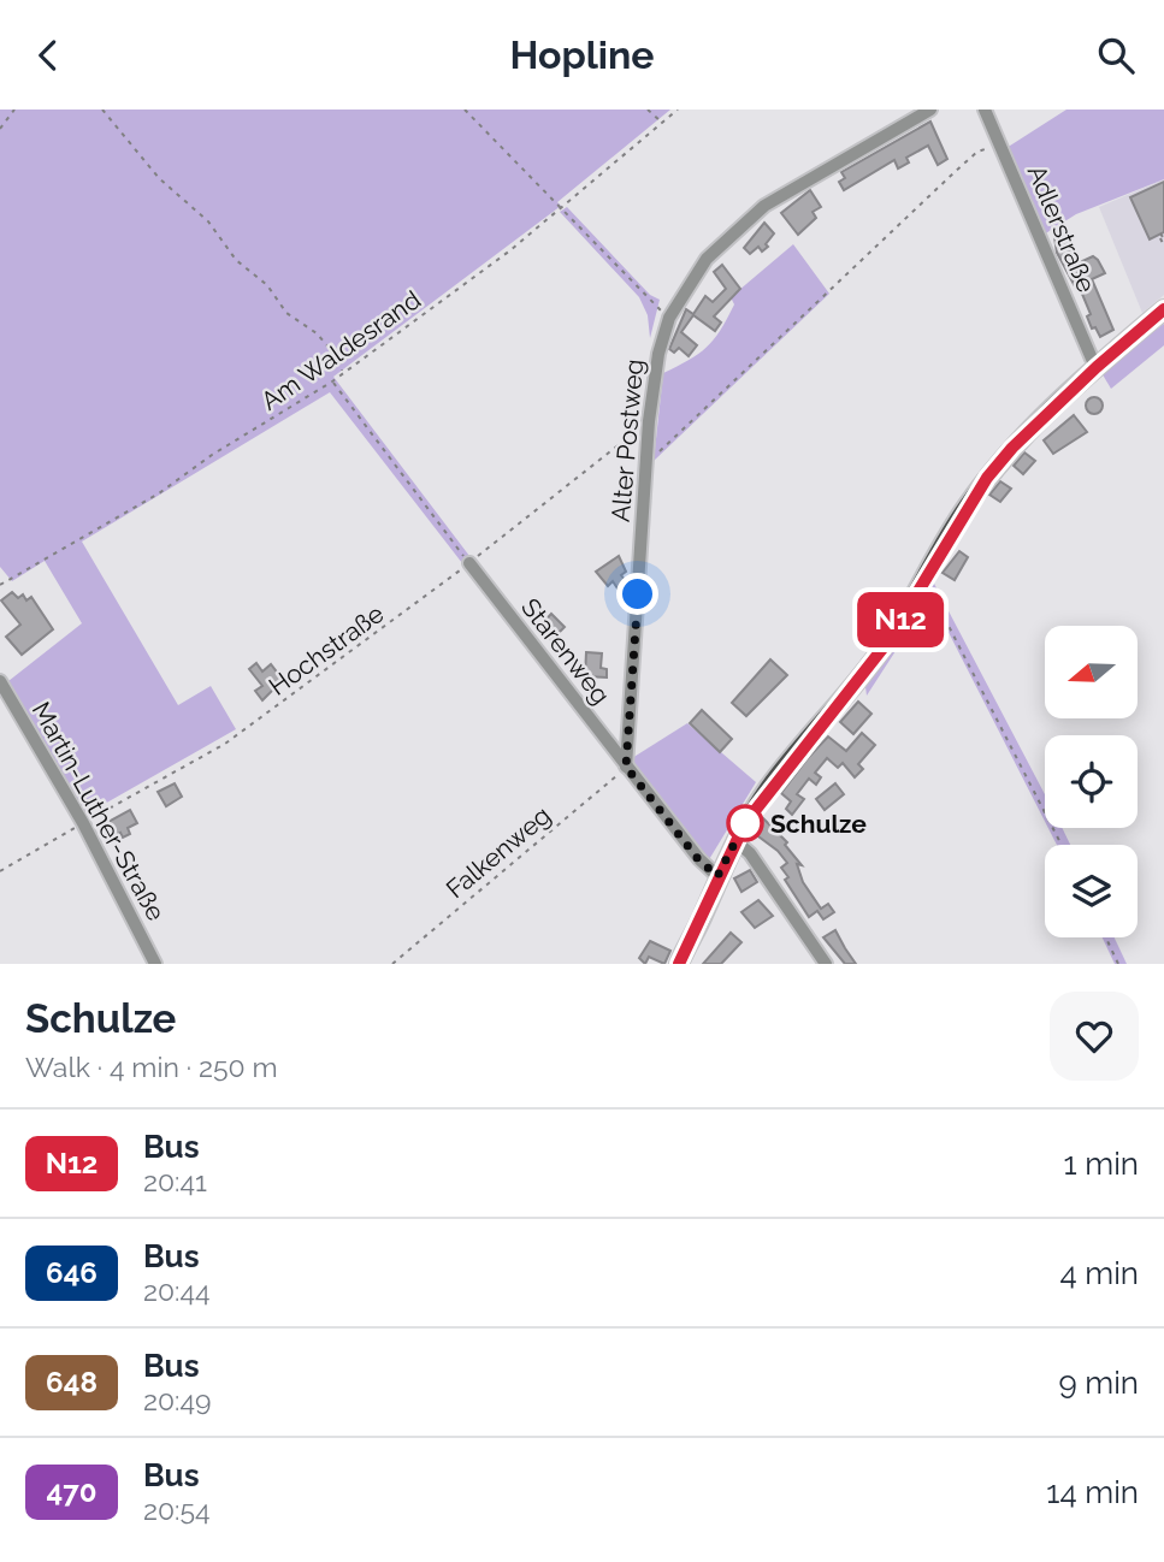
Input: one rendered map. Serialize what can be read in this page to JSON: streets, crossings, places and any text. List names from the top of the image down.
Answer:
{
  "streets": {
    "street": [
      "Adlerstraße",
      "Alter Postweg",
      "Starenweg",
      "Martin-Luther-Straße"
    ],
    "path": ["Am Waldesrand", "Hochstraße", "Falkenweg"]
  },
  "crossings": [
    ["Alter Postweg", "Hochstraße"],
    ["Alter Postweg", "Starenweg"],
    ["Alter Postweg", "Falkenweg"],
    ["Hochstraße", "Starenweg"],
    ["Hochstraße", "Martin-Luther-Straße"],
    ["Starenweg", "Falkenweg"]
  ],
  "places": ["Schulze"],
  "lines": ["bus line N12"],
  "north": "left",
  "page": {
    "header": "Hopline",
    "on_map": "N12",
    "heading": ["Schulze", "Walk · 4 min · 250 m"],
    "list": [
      {
        "mark": "N12",
        "name": "Bus",
        "note": "20:41",
        "value": "1 min"
      },
      {
        "mark": "646",
        "name": "Bus",
        "note": "20:44",
        "value": "4 min"
      },
      {
        "mark": "648",
        "name": "Bus",
        "note": "20:49",
        "value": "9 min"
      },
      {
        "mark": "470",
        "name": "Bus",
        "note": "20:54",
        "value": "14 min"
      }
    ]
  }
}
